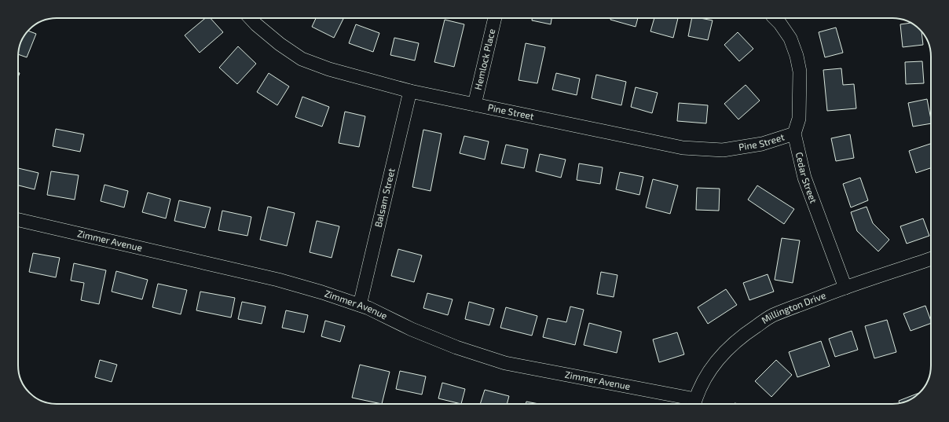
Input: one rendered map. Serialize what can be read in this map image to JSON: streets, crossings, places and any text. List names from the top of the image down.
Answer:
{
  "streets": {
    "street": [
      "Hemlock Place",
      "Pine Street",
      "Cedar Street",
      "Balsam Street",
      "Zimmer Avenue",
      "Millington Drive"
    ]
  },
  "crossings": [
    ["Hemlock Place", "Pine Street"],
    ["Pine Street", "Cedar Street"],
    ["Pine Street", "Balsam Street"],
    ["Cedar Street", "Millington Drive"],
    ["Balsam Street", "Zimmer Avenue"],
    ["Zimmer Avenue", "Millington Drive"]
  ]
}
